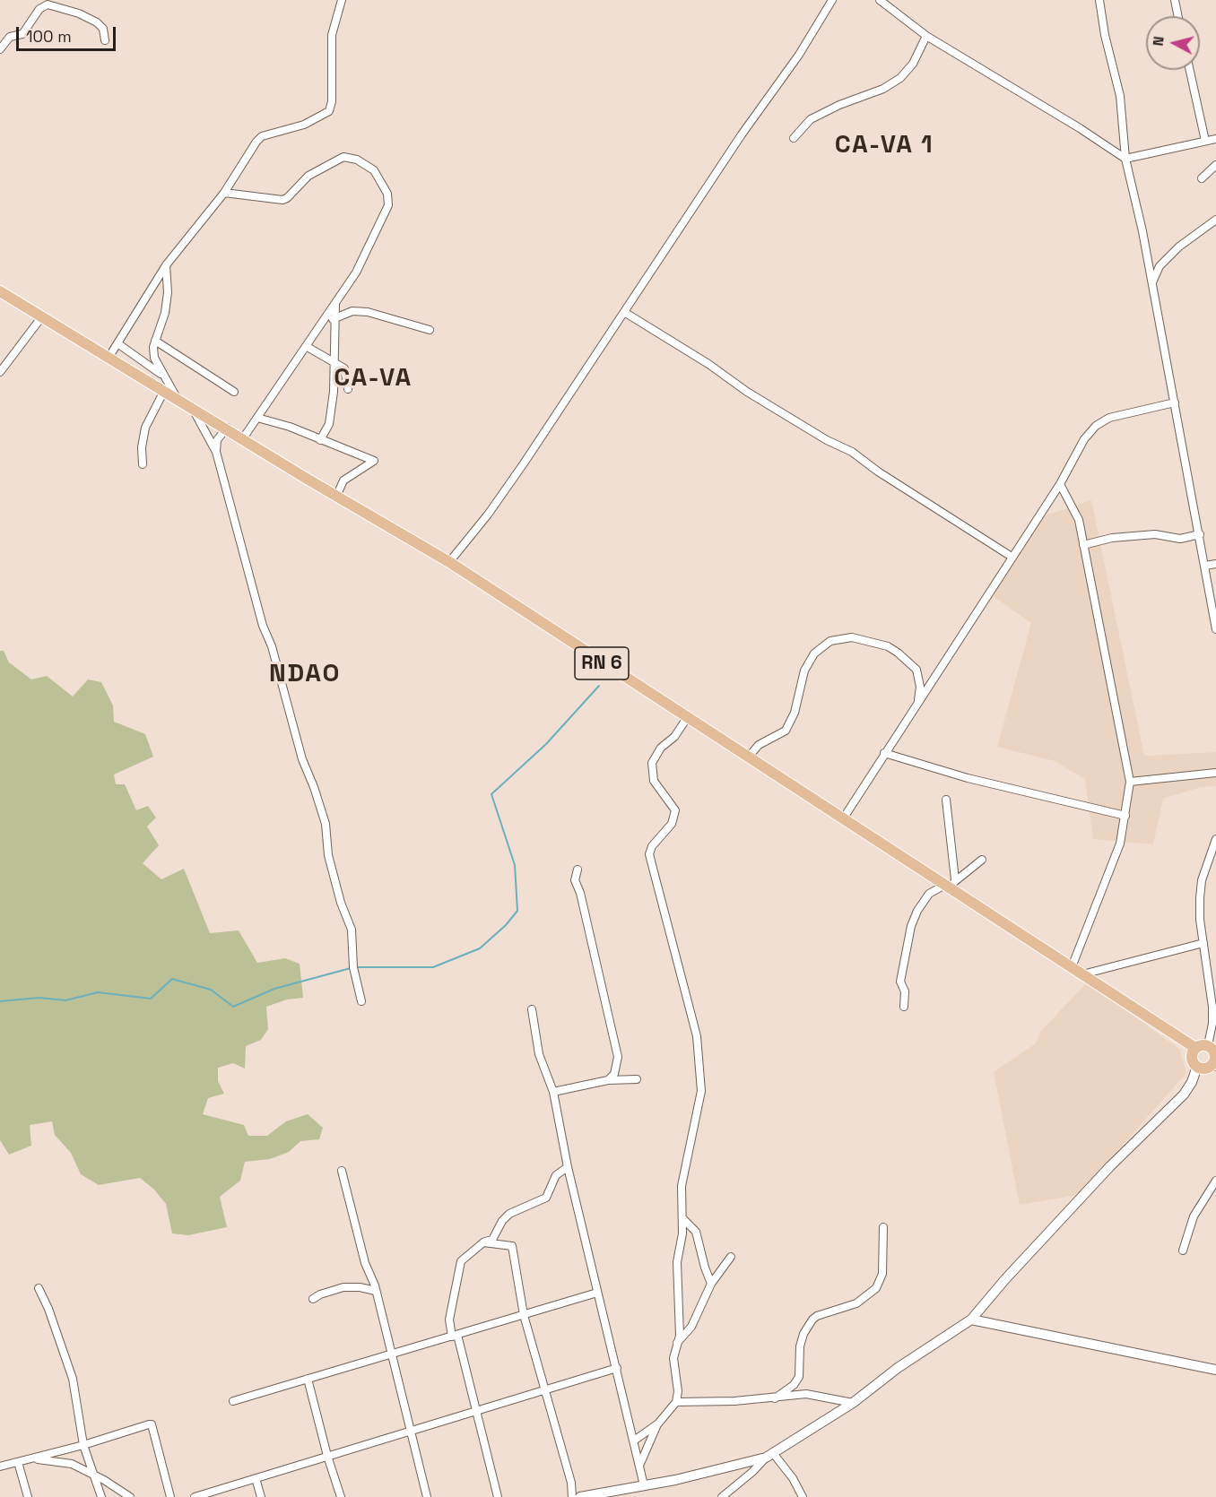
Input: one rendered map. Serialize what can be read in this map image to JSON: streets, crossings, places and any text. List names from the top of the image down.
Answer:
{
  "streets": {
    "main road": ["RN 6"]
  },
  "districts": ["CA-VA 1", "CA-VA", "NDAO"],
  "scale_bar": "100 m",
  "north": "left"
}
